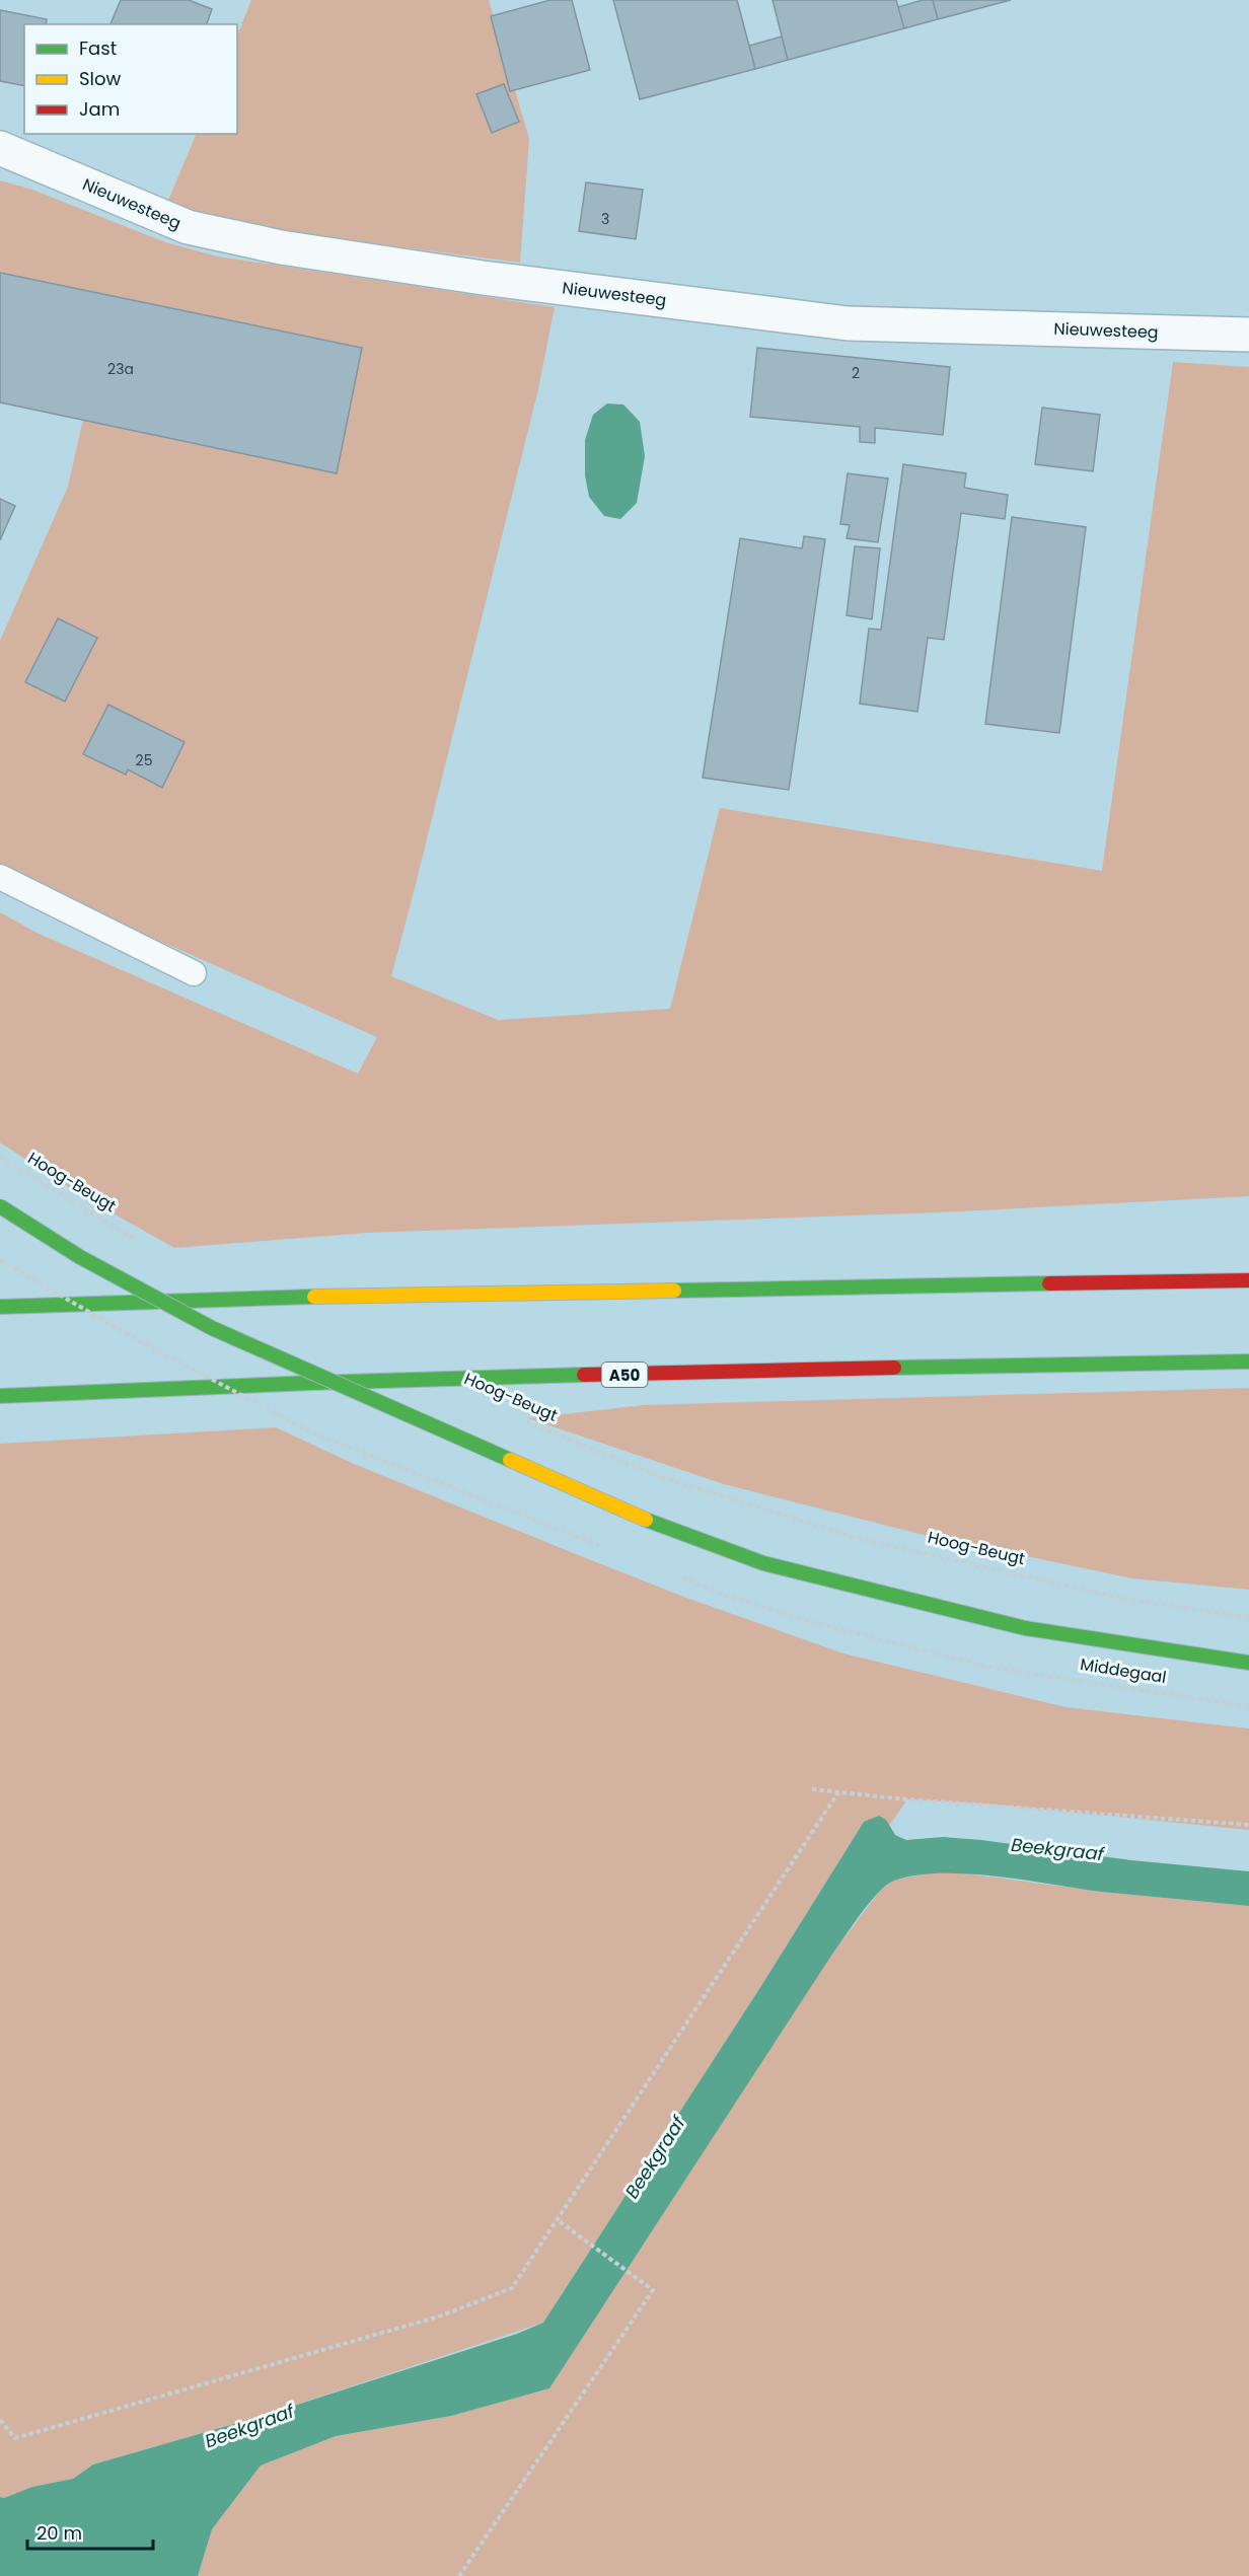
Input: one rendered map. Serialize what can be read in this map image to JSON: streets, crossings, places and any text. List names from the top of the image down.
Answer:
{
  "streets": {
    "main road": ["A50", "Middegaal"],
    "street": ["Nieuwesteeg"],
    "path": ["Hoog-Beugt"]
  },
  "water": ["Beekgraaf"],
  "house_numbers": [
    "3",
    "23a",
    "2",
    "25"
  ],
  "legend": ["Fast", "Slow", "Jam"],
  "scale_bar": "20 m"
}
